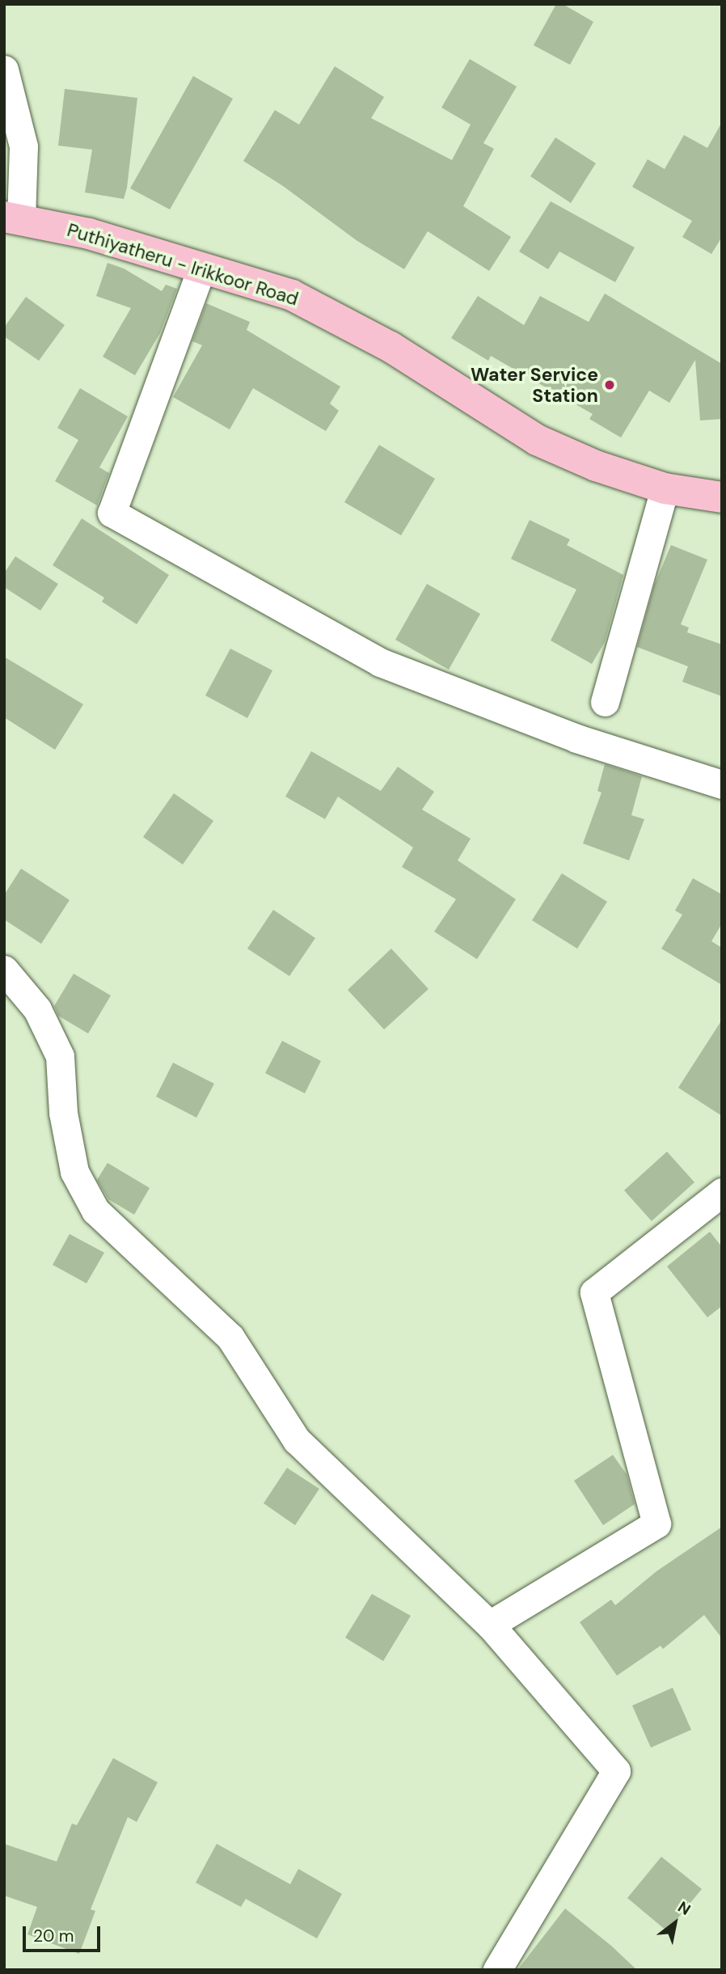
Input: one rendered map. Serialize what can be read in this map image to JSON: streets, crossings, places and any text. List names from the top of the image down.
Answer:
{
  "streets": {
    "main road": ["Puthiyatheru - Irikkoor Road"]
  },
  "places": ["Water Service Station"],
  "scale_bar": "20 m",
  "north": "top right"
}
